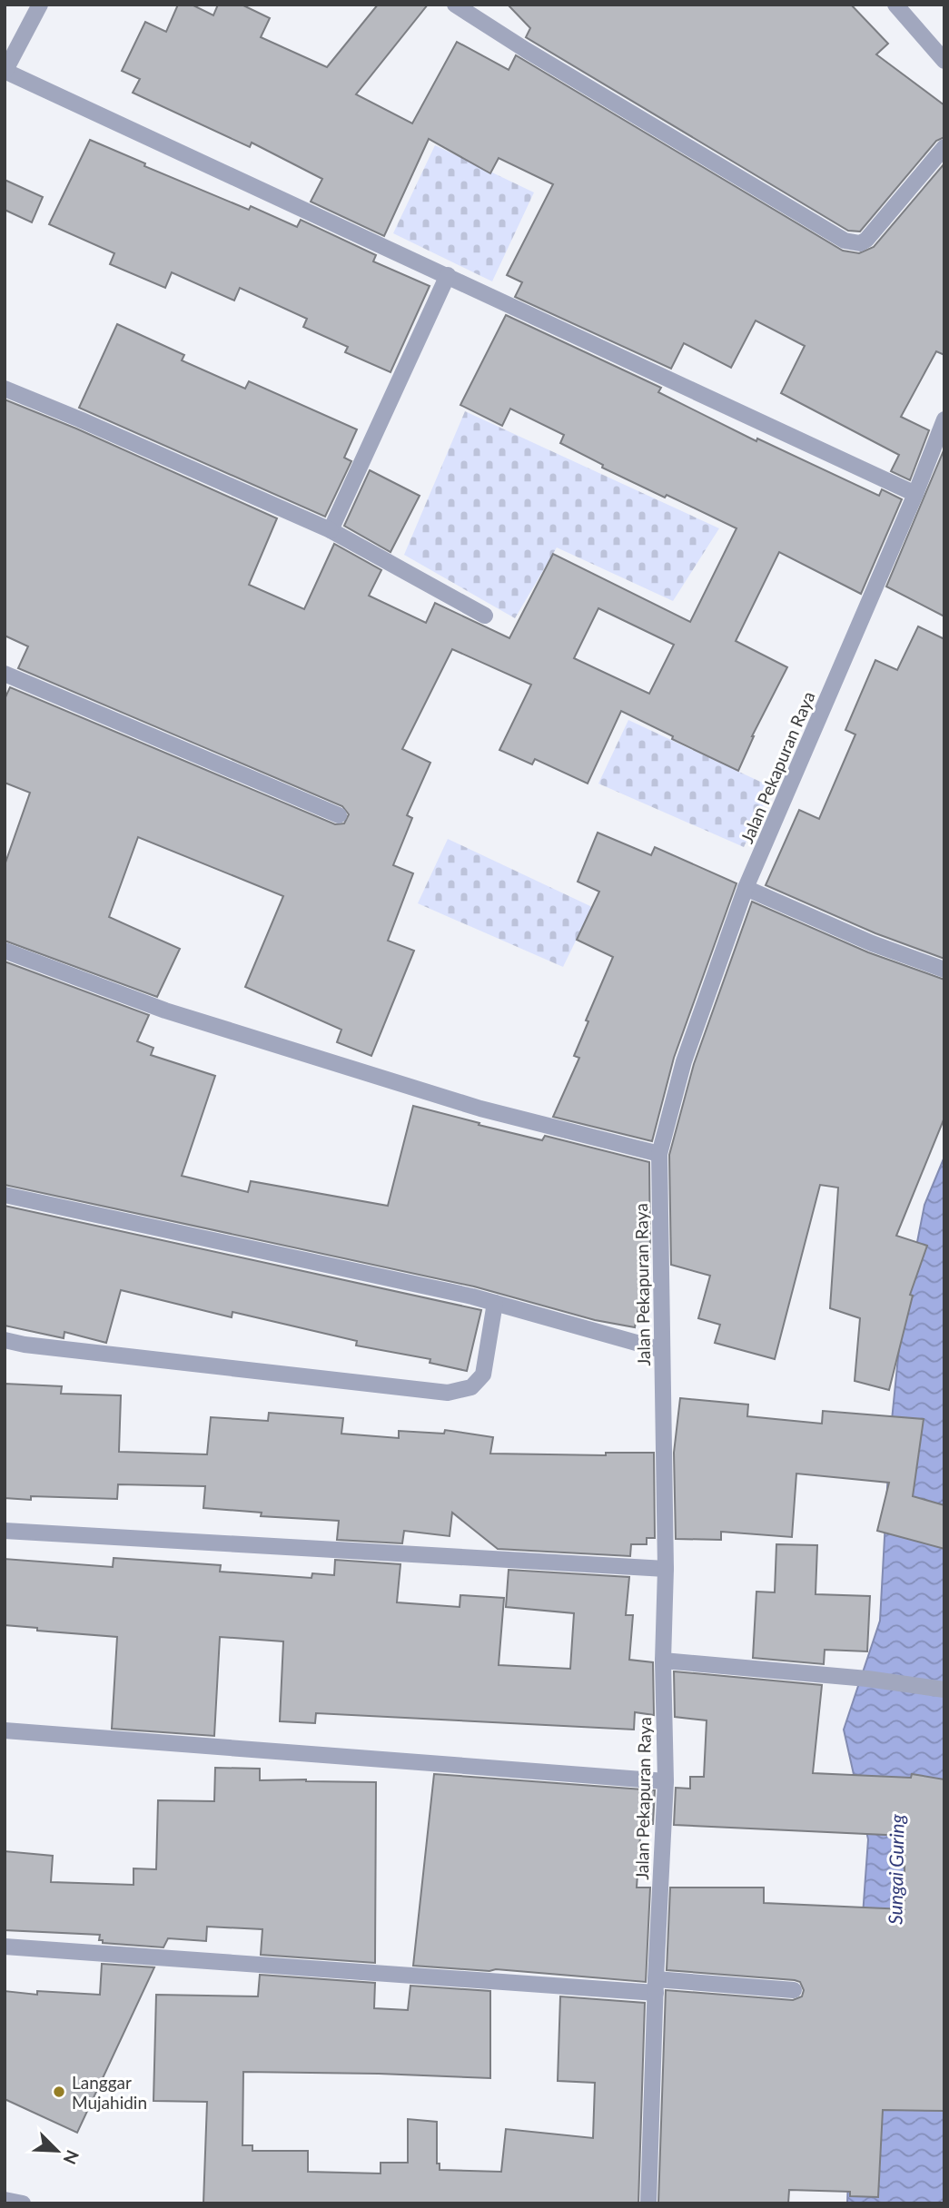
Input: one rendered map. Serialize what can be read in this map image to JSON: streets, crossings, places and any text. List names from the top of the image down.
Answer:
{
  "streets": {
    "street": ["Jalan Pekapuran Raya"]
  },
  "water": ["Sungai Guring"],
  "places": ["Langgar Mujahidin"],
  "north": "bottom right"
}
